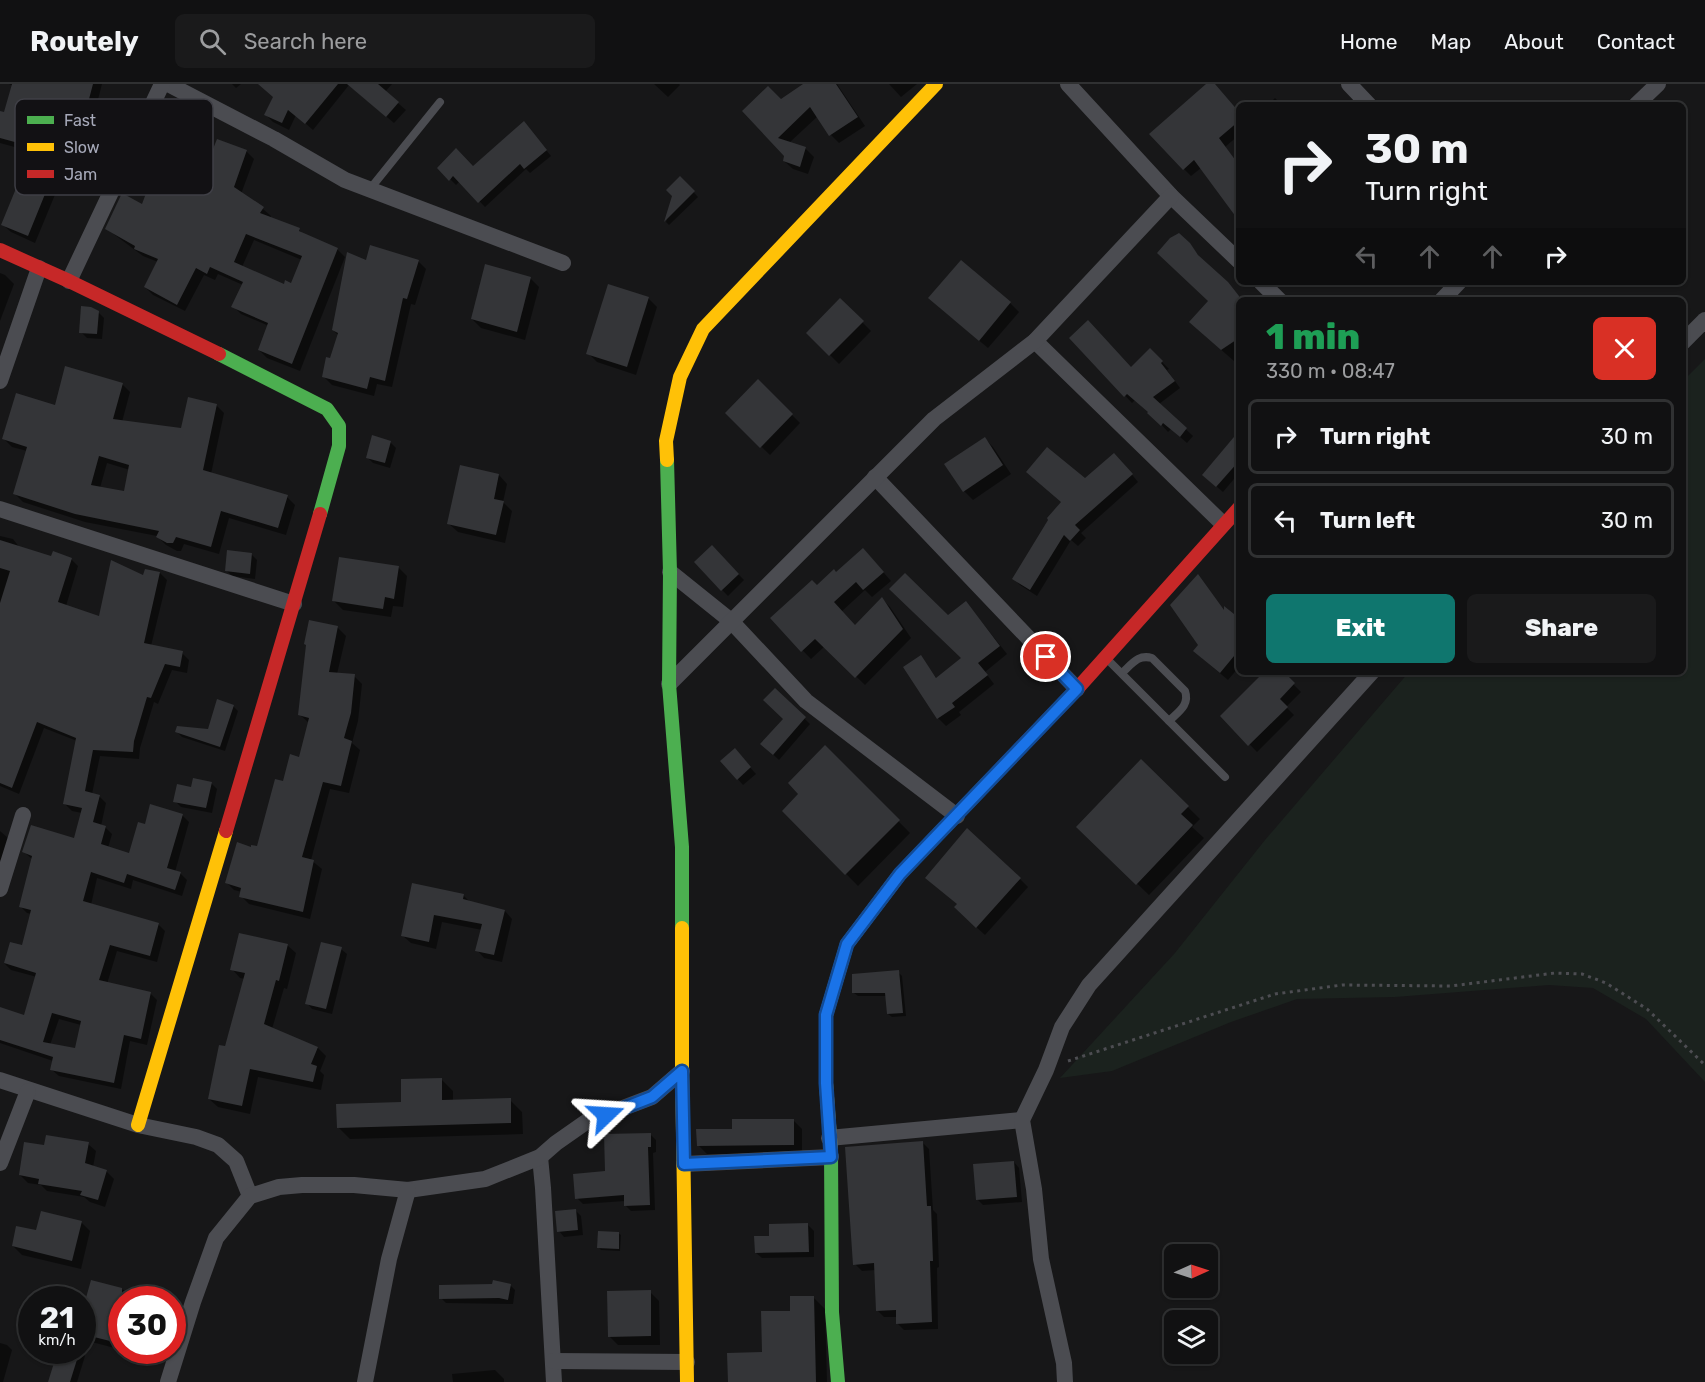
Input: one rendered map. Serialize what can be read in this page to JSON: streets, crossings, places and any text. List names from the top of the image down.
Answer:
{
  "legend": ["Fast", "Slow", "Jam"],
  "north": "right",
  "page": {
    "header": "Routely",
    "search": "Search here",
    "nav": [
      "Home",
      "Map",
      "About",
      "Contact"
    ],
    "turn": ["30 m", "Turn right"],
    "heading": ["1 min", "330 m · 08:47"],
    "list": [
      {
        "name": "Turn right",
        "value": "30 m"
      },
      {
        "name": "Turn left",
        "value": "30 m"
      }
    ],
    "buttons": ["Exit", "Share"],
    "speed": "21 km/h",
    "limit": "30"
  }
}
